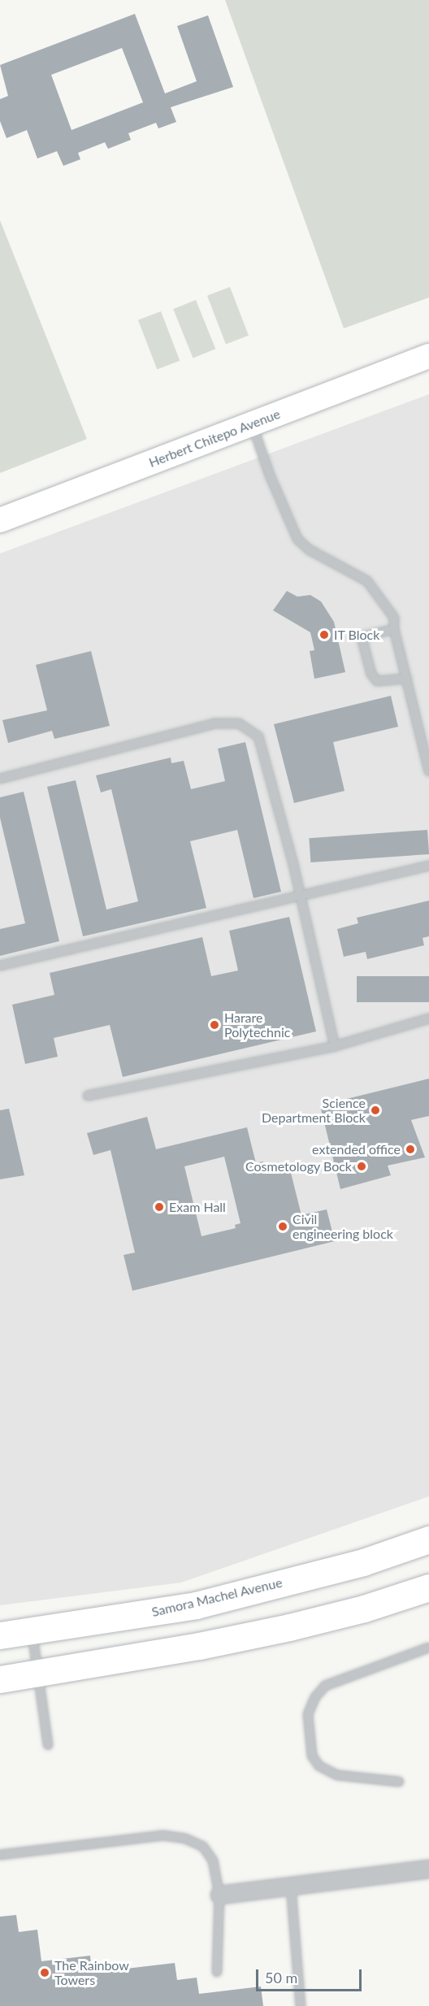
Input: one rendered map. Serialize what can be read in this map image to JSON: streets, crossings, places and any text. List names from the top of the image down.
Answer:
{
  "streets": {
    "highway": ["Samora Machel Avenue"],
    "main road": ["Herbert Chitepo Avenue"]
  },
  "places": [
    "IT Block",
    "Harare Polytechnic",
    "Science Department Block",
    "extended office",
    "Cosmetology Bock",
    "Exam Hall",
    "Civil engineering block",
    "The Rainbow Towers"
  ],
  "scale_bar": "50 m"
}
